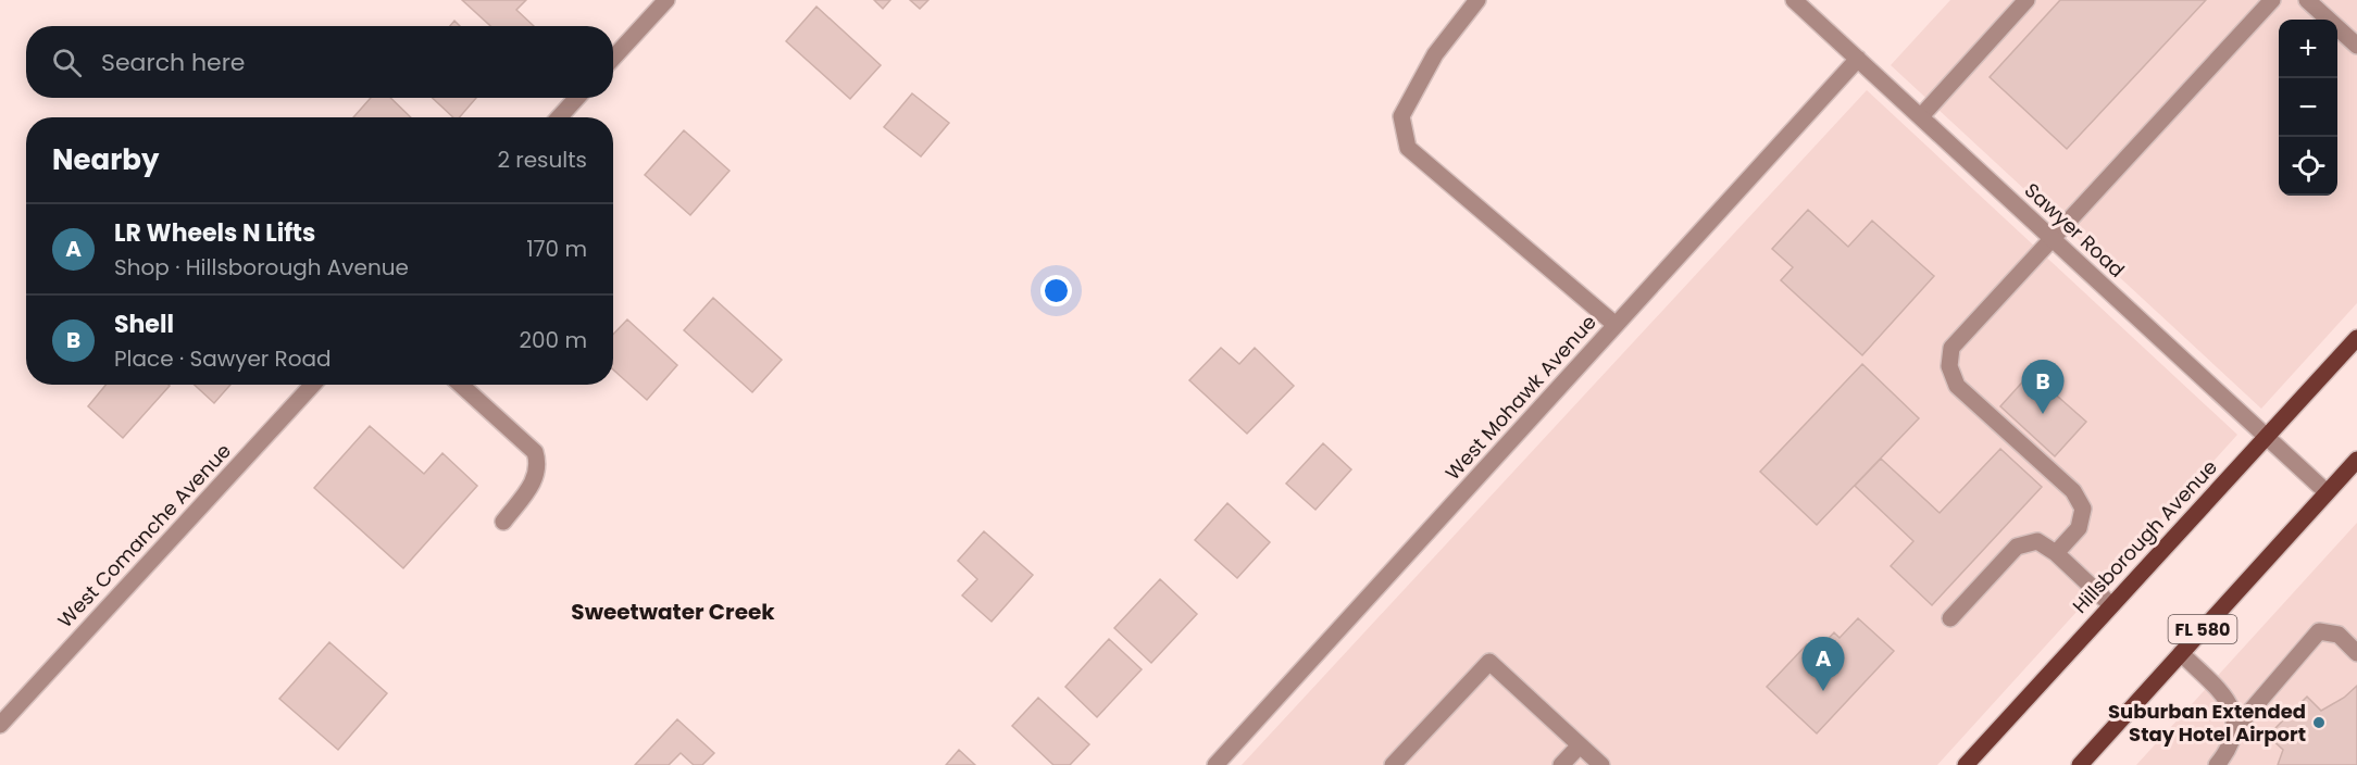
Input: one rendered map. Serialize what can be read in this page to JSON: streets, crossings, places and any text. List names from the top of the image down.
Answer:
{
  "streets": {
    "main road": ["Hillsborough Avenue", "FL 580"],
    "street": ["Sawyer Road", "West Mohawk Avenue", "West Comanche Avenue"]
  },
  "crossings": [
    ["Sawyer Road", "West Mohawk Avenue"],
    ["Sawyer Road", "Hillsborough Avenue"],
    ["Sawyer Road", "FL 580"]
  ],
  "districts": ["Sweetwater Creek"],
  "places": ["Suburban Extended Stay Hotel Airport"],
  "page": {
    "map_buttons": ["+", "−"],
    "search": "Search here",
    "heading": ["Nearby", "2 results"],
    "list": [
      {
        "mark": "A",
        "name": "LR Wheels N Lifts",
        "note": "Shop · Hillsborough Avenue",
        "value": "170 m"
      },
      {
        "mark": "B",
        "name": "Shell",
        "note": "Place · Sawyer Road",
        "value": "200 m"
      }
    ],
    "pins": ["B", "A"]
  }
}
